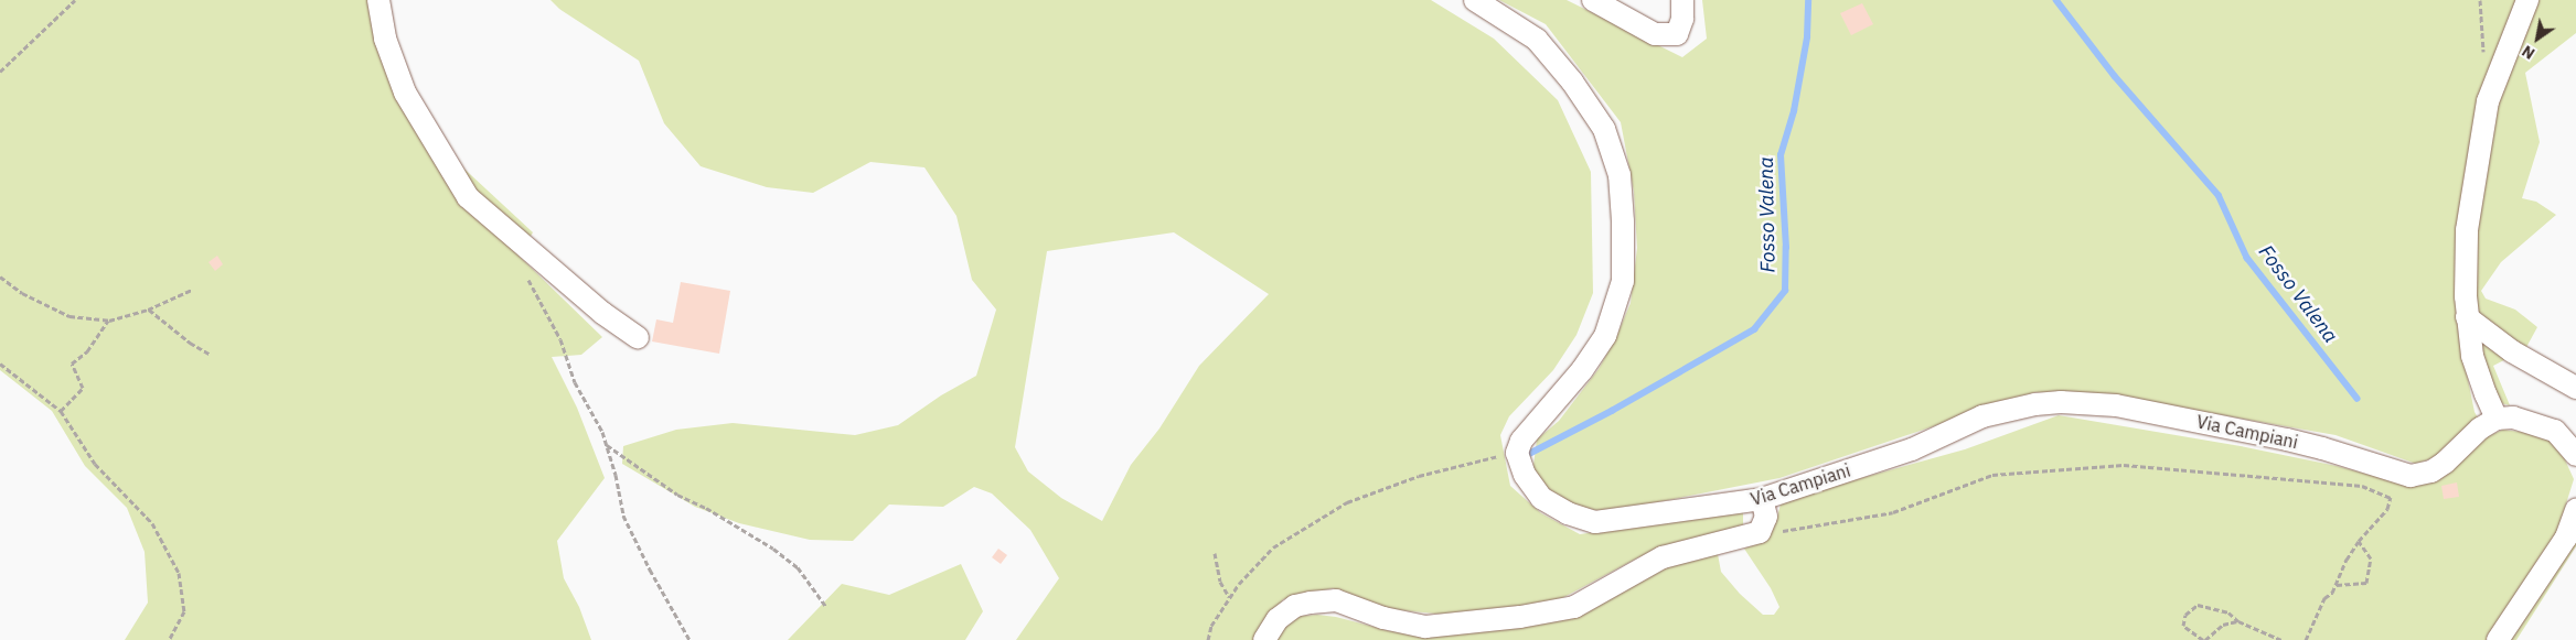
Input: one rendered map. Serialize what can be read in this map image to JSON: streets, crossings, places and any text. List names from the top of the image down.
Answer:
{
  "streets": {
    "street": ["Via Campiani"]
  },
  "water": ["Fosso Valena"],
  "north": "bottom left"
}
